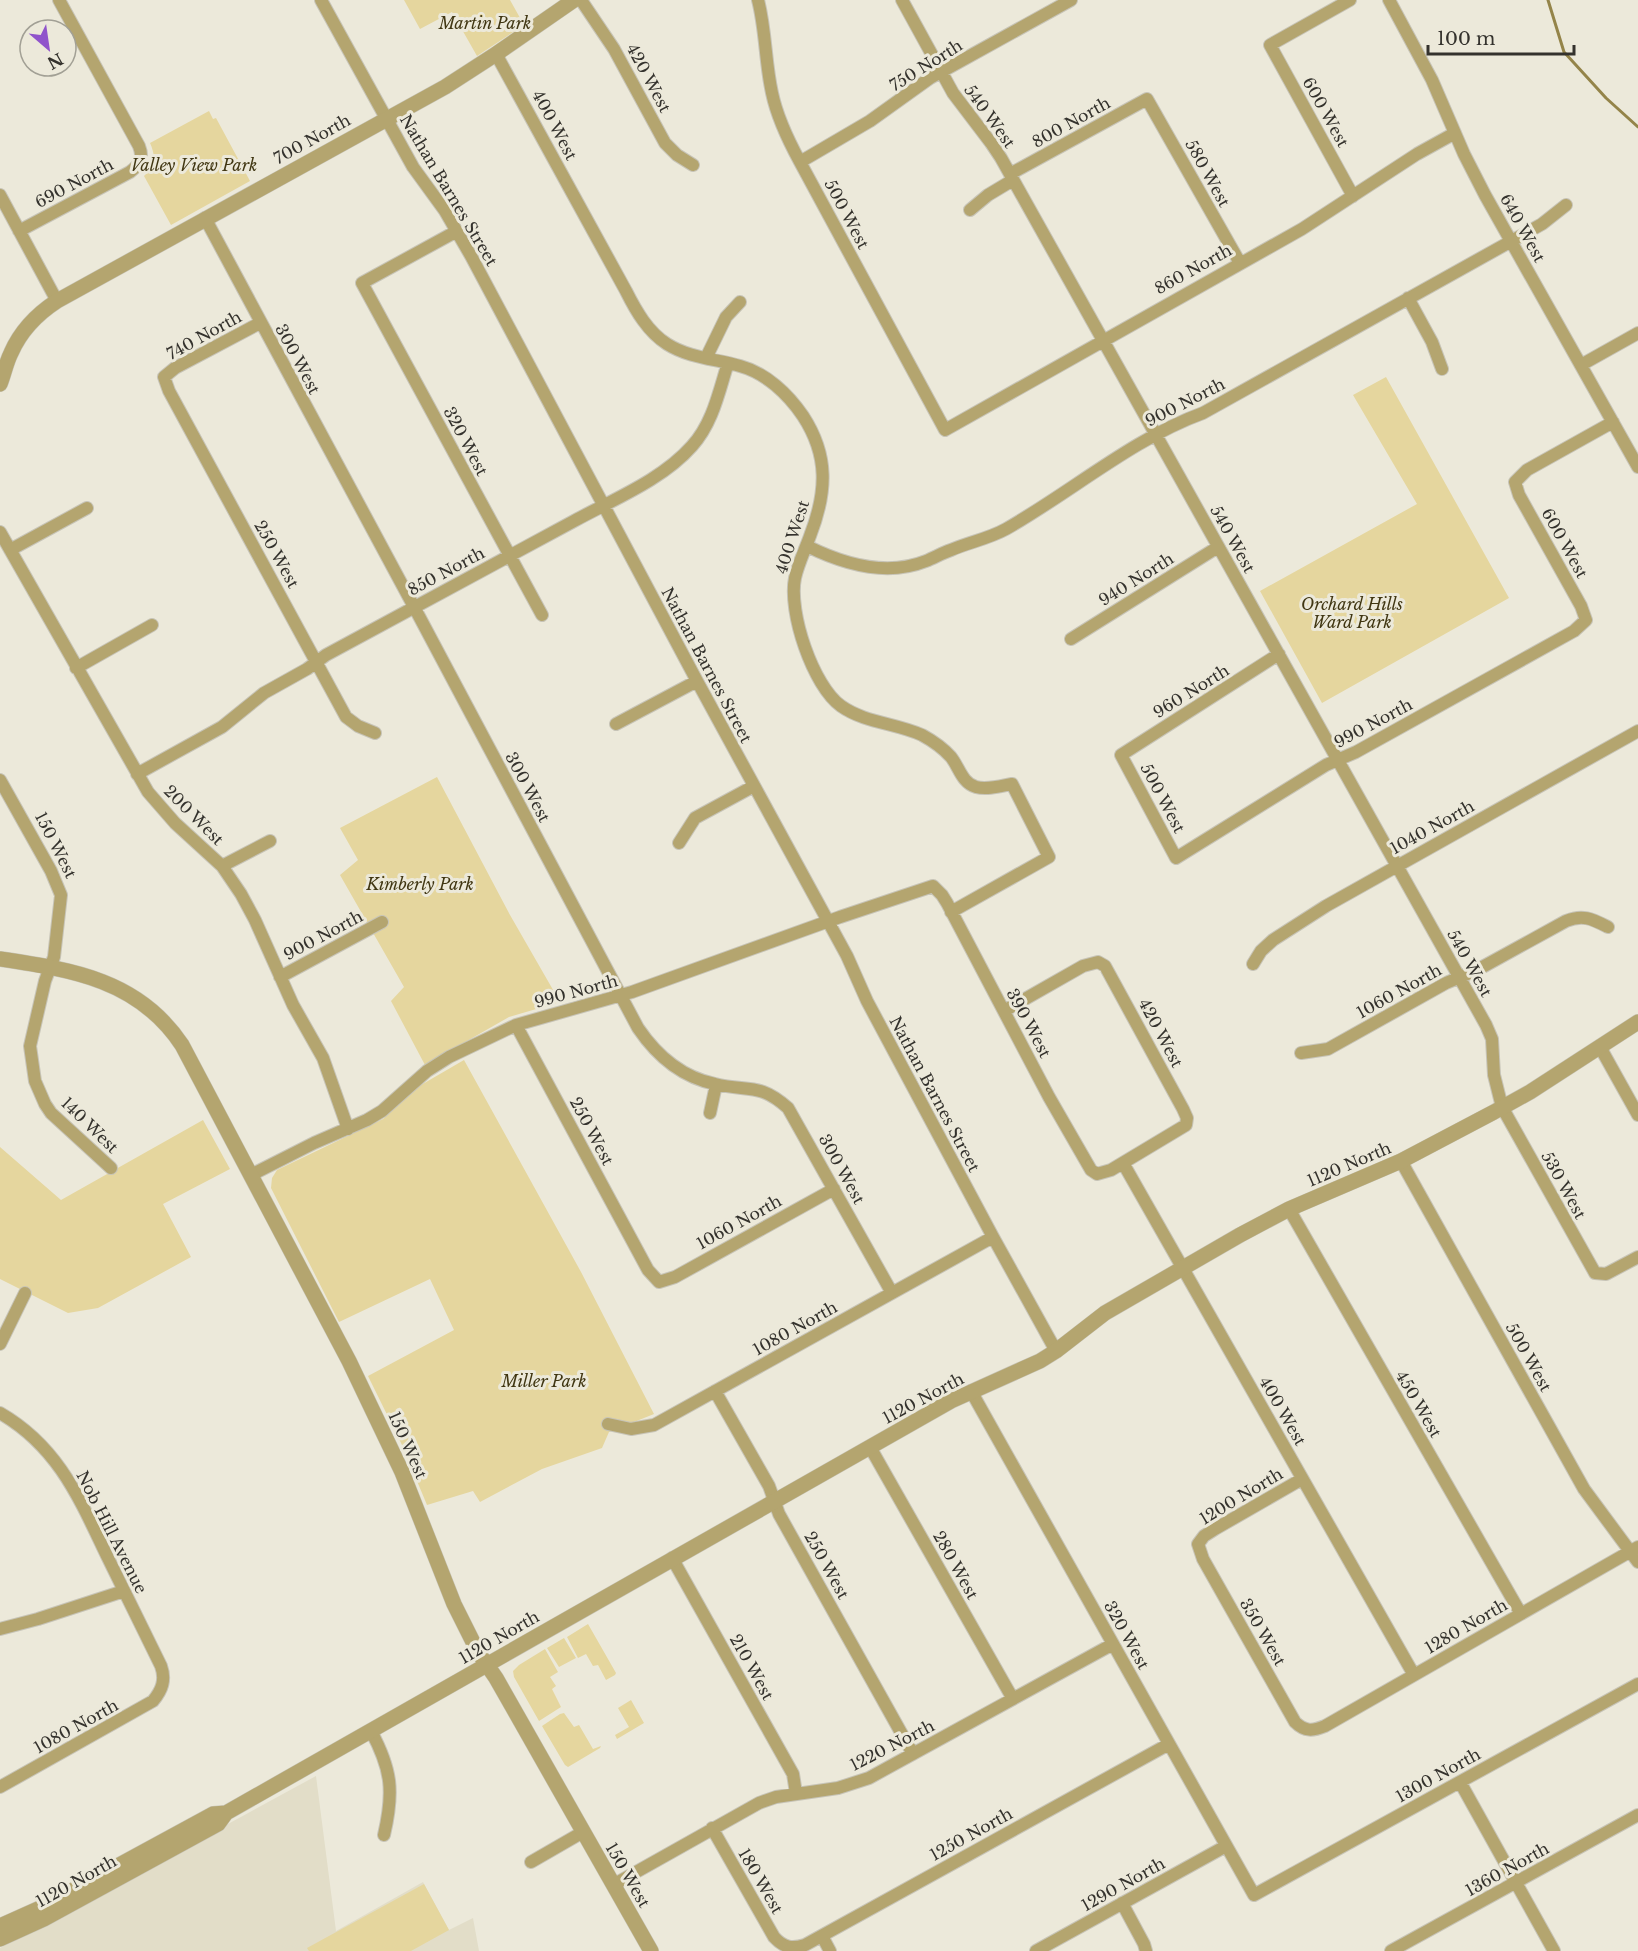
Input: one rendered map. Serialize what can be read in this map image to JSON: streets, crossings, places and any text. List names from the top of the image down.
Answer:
{
  "streets": {
    "street": [
      "750 North",
      "420 West",
      "600 West",
      "540 West",
      "800 North",
      "400 West",
      "700 North",
      "580 West",
      "690 North",
      "Nathan Barnes Street",
      "500 West",
      "640 West",
      "860 North",
      "740 North",
      "300 West",
      "900 North",
      "320 West",
      "250 West",
      "850 North",
      "940 North",
      "960 North",
      "990 North",
      "200 West",
      "1040 North",
      "150 West",
      "1060 North",
      "390 West",
      "140 West",
      "1120 North",
      "530 West",
      "1080 North",
      "450 West",
      "1200 North",
      "Nob Hill Avenue",
      "280 West",
      "1280 North",
      "350 West",
      "210 West",
      "1220 North",
      "1300 North",
      "1250 North",
      "1360 North",
      "180 West",
      "1290 North"
    ]
  },
  "crossings": [
    ["750 North", "540 West"],
    ["750 North", "500 West"],
    ["420 West", "400 West"],
    ["420 West", "390 West"],
    ["600 West", "640 West"],
    ["600 West", "860 North"],
    ["600 West", "990 North"],
    ["540 West", "800 North"],
    ["540 West", "860 North"],
    ["540 West", "900 North"],
    ["540 West", "940 North"],
    ["540 West", "960 North"],
    ["540 West", "990 North"],
    ["540 West", "1040 North"],
    ["540 West", "1060 North"],
    ["540 West", "1120 North"],
    ["540 West", "530 West"],
    ["800 North", "580 West"],
    ["400 West", "700 North"],
    ["400 West", "900 North"],
    ["400 West", "850 North"],
    ["400 West", "390 West"],
    ["400 West", "1120 North"],
    ["400 West", "1200 North"],
    ["400 West", "1280 North"],
    ["700 North", "Nathan Barnes Street"],
    ["700 North", "300 West"],
    ["580 West", "860 North"],
    ["Nathan Barnes Street", "320 West"],
    ["Nathan Barnes Street", "850 North"],
    ["Nathan Barnes Street", "990 North"],
    ["Nathan Barnes Street", "1120 North"],
    ["Nathan Barnes Street", "1080 North"],
    ["500 West", "860 North"],
    ["500 West", "960 North"],
    ["500 West", "990 North"],
    ["500 West", "1120 North"],
    ["500 West", "1280 North"],
    ["640 West", "860 North"],
    ["640 West", "900 North"],
    ["740 North", "300 West"],
    ["740 North", "250 West"],
    ["300 West", "850 North"],
    ["300 West", "990 North"],
    ["300 West", "1060 North"],
    ["300 West", "1080 North"],
    ["900 North", "200 West"],
    ["320 West", "850 North"],
    ["320 West", "1120 North"],
    ["320 West", "1220 North"],
    ["320 West", "1300 North"],
    ["320 West", "1250 North"],
    ["320 West", "1290 North"],
    ["250 West", "850 North"],
    ["250 West", "990 North"],
    ["250 West", "1060 North"],
    ["250 West", "1120 North"],
    ["250 West", "1080 North"],
    ["250 West", "1220 North"],
    ["850 North", "200 West"],
    ["990 North", "200 West"],
    ["990 North", "150 West"],
    ["990 North", "390 West"],
    ["150 West", "140 West"],
    ["150 West", "1120 North"],
    ["150 West", "1220 North"],
    ["1120 North", "530 West"],
    ["1120 North", "450 West"],
    ["1120 North", "280 West"],
    ["1120 North", "210 West"],
    ["1080 North", "Nob Hill Avenue"],
    ["450 West", "1280 North"],
    ["1200 North", "350 West"],
    ["280 West", "1220 North"],
    ["1280 North", "350 West"],
    ["210 West", "1220 North"],
    ["1220 North", "180 West"],
    ["1250 North", "180 West"]
  ],
  "parks": [
    "Martin Park",
    "Valley View Park",
    "Orchard Hills Ward Park",
    "Kimberly Park",
    "Miller Park"
  ],
  "scale_bar": "100 m",
  "north": "bottom right"
}
